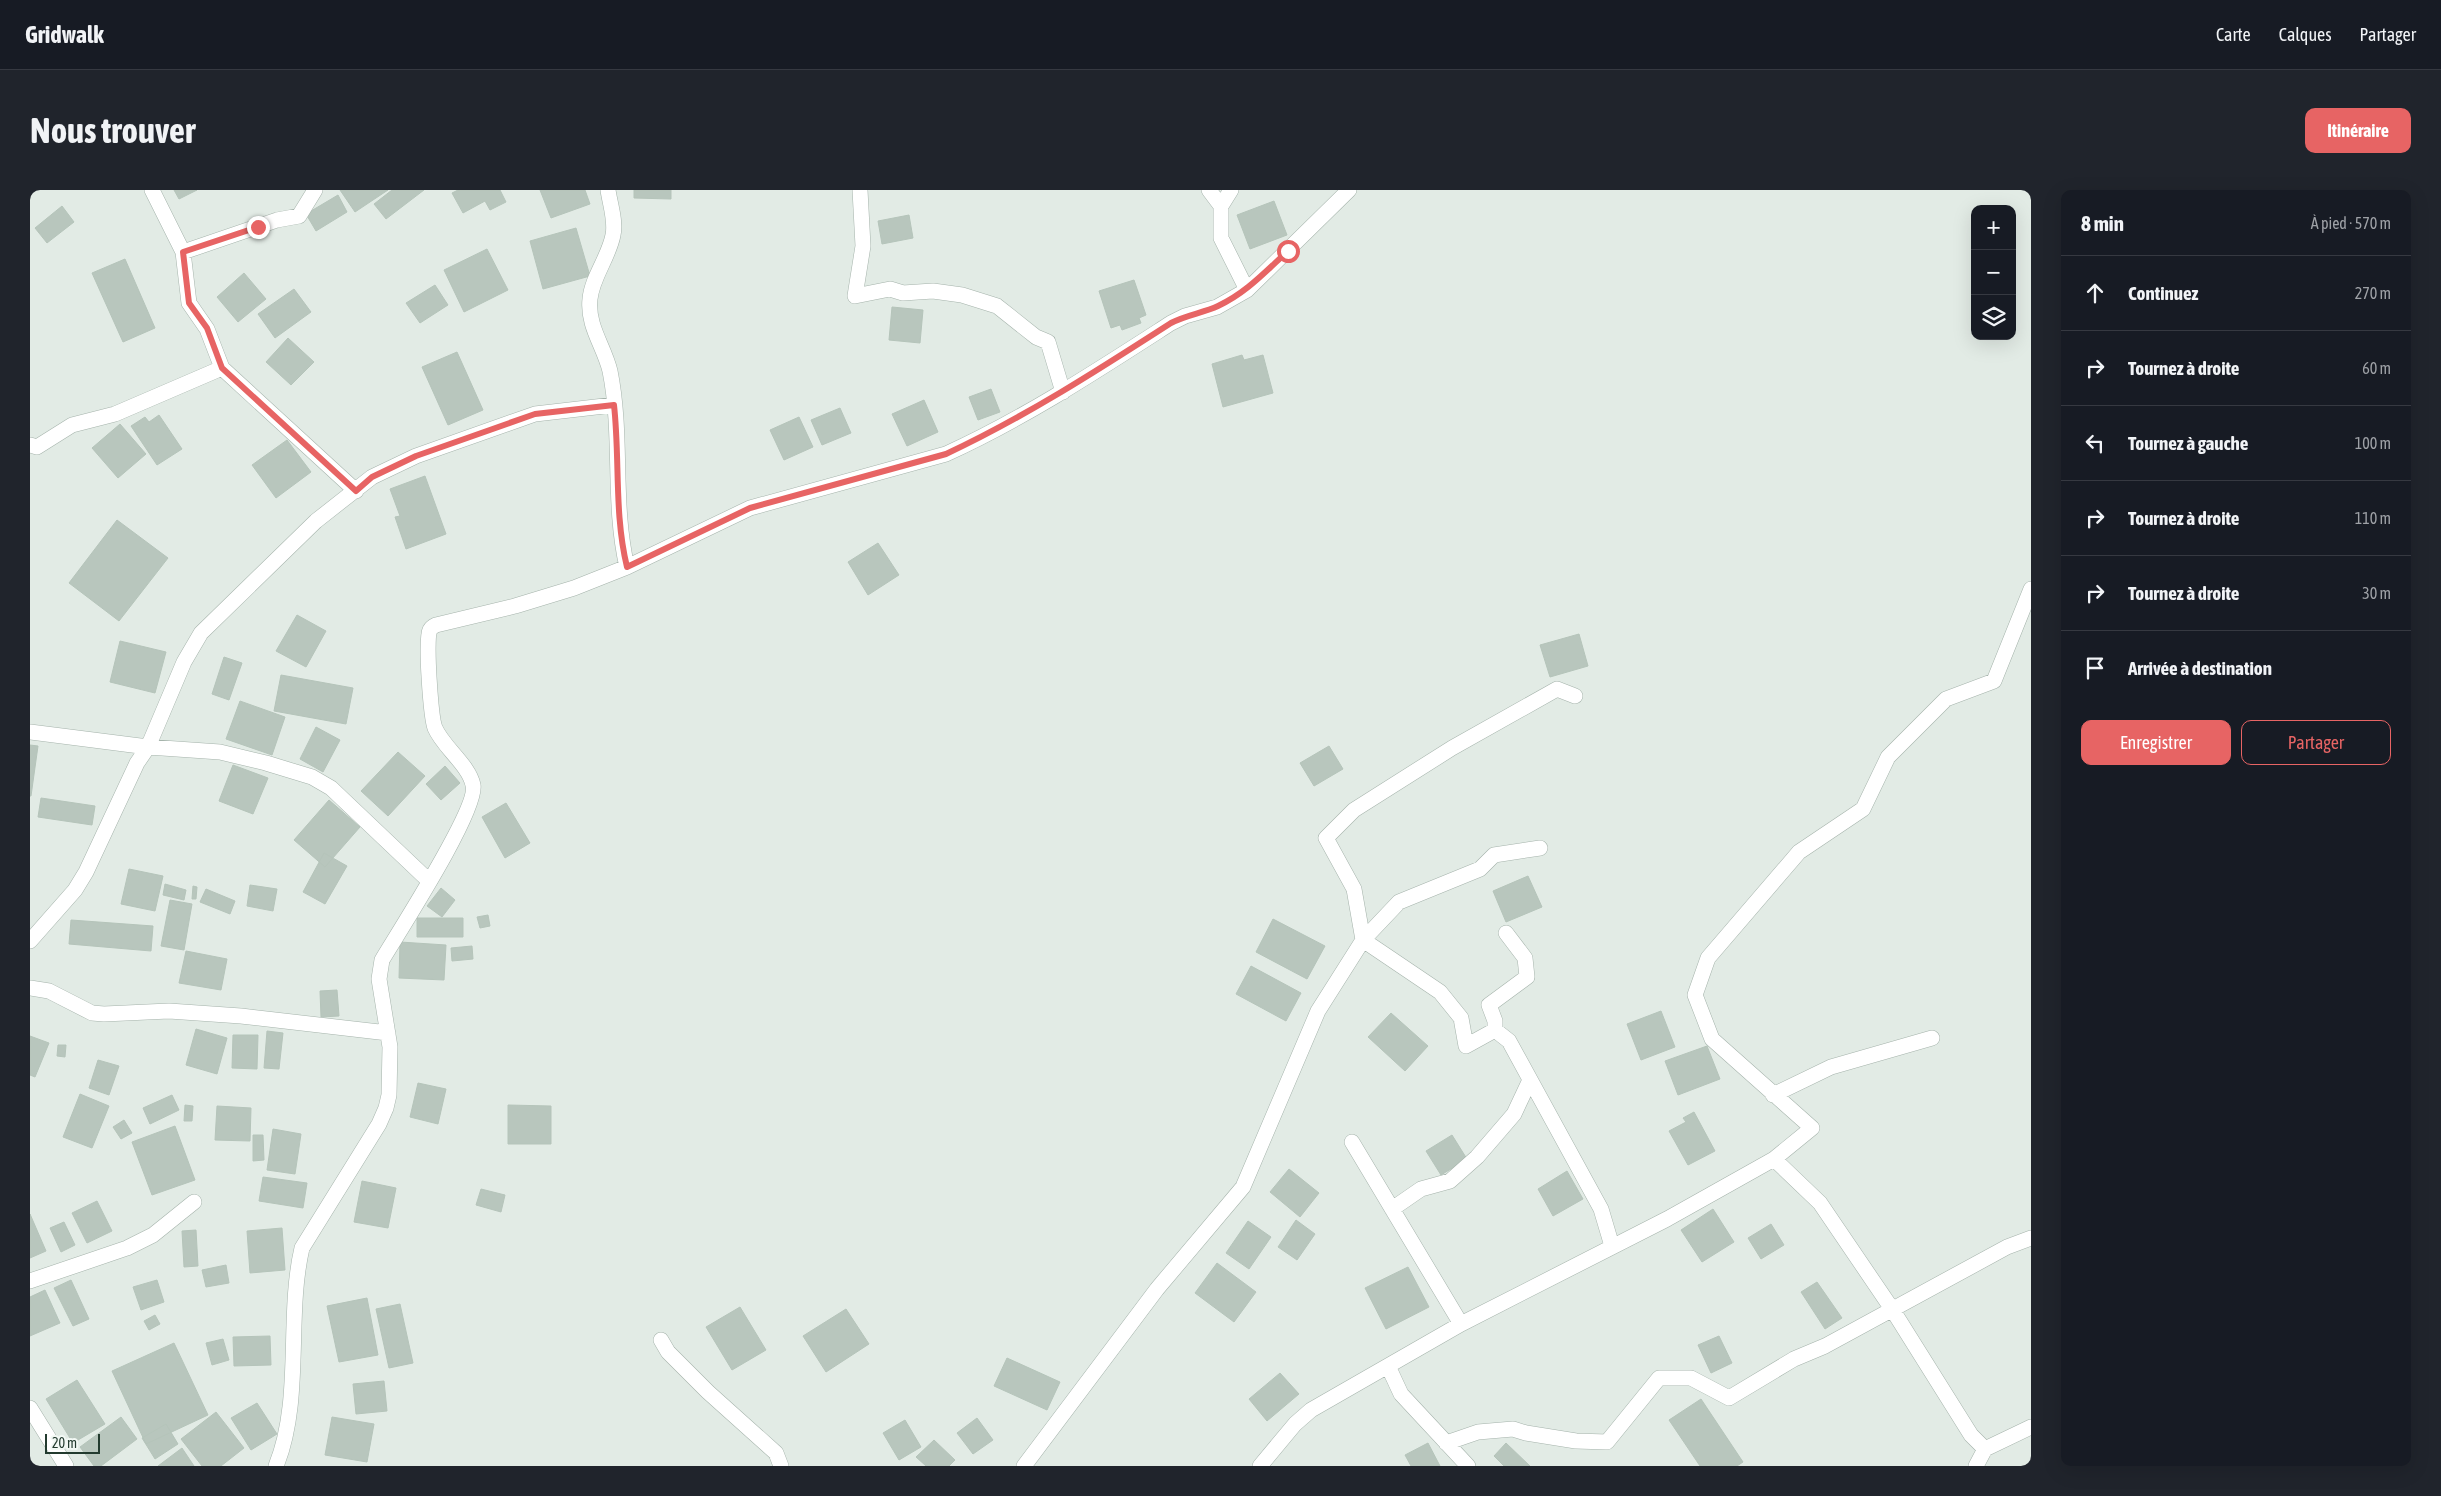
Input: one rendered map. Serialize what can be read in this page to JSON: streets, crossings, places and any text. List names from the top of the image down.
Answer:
{
  "scale_bar": "20 m",
  "page": {
    "header": "Gridwalk",
    "nav": ["Carte", "Calques", "Partager"],
    "buttons": [
      "Itinéraire",
      ["Enregistrer", "Partager"]
    ],
    "title": "Nous trouver",
    "heading": ["8 min", "À pied · 570 m"],
    "map_buttons": ["+", "−"],
    "list": [
      ["Continuez", "270 m"],
      ["Tournez à droite", "60 m"],
      ["Tournez à gauche", "100 m"],
      ["Tournez à droite", "110 m"],
      ["Tournez à droite", "30 m"],
      "Arrivée à destination"
    ],
    "scale": "20 m"
  }
}
